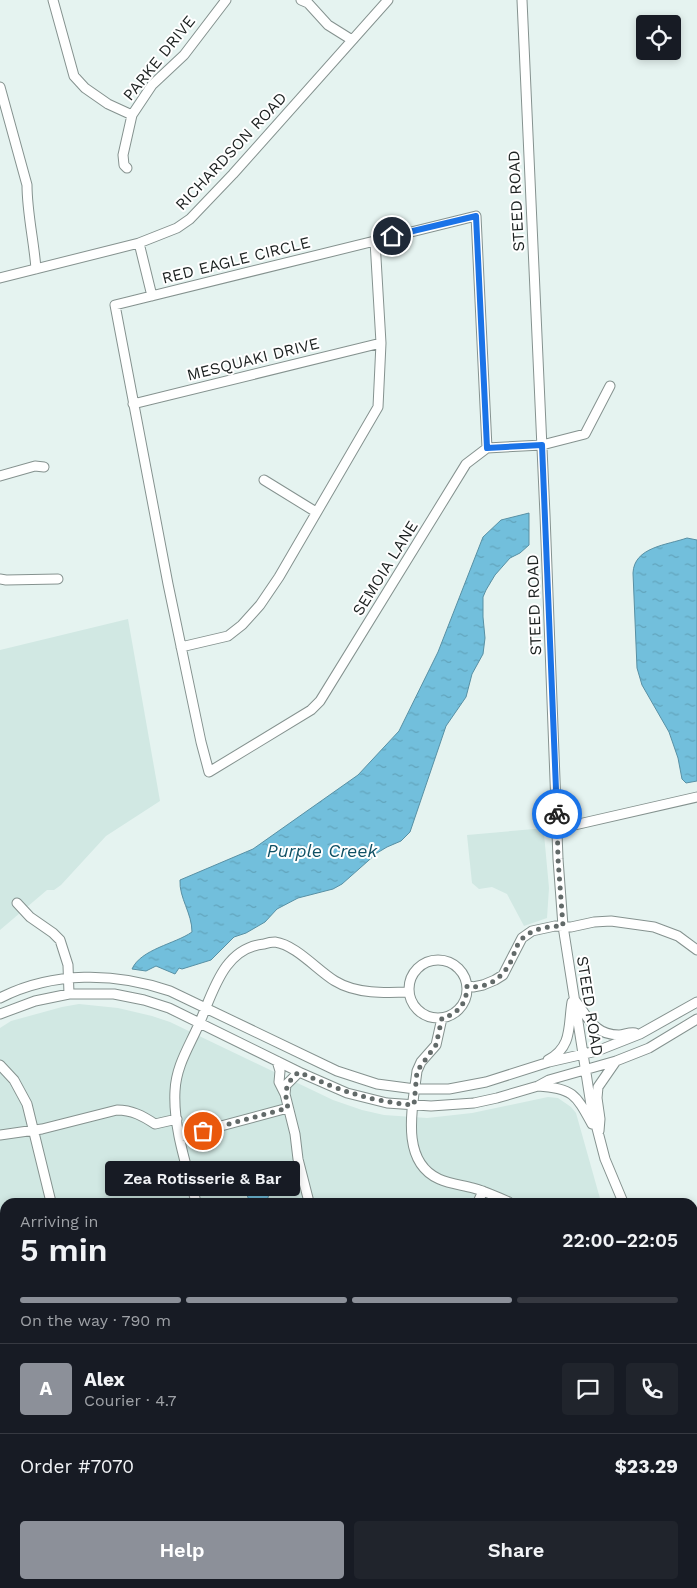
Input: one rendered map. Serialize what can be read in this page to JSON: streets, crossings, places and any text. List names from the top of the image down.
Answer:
{
  "streets": {
    "street": [
      "PARKE DRIVE",
      "RICHARDSON ROAD",
      "STEED ROAD",
      "RED EAGLE CIRCLE",
      "MESQUAKI DRIVE",
      "SEMOIA LANE"
    ]
  },
  "crossings": [
    ["RED EAGLE CIRCLE", "MESQUAKI DRIVE"],
    ["RED EAGLE CIRCLE", "SEMOIA LANE"]
  ],
  "water": ["Purple Creek"],
  "places": ["Zea Rotisserie & Bar"],
  "page": {
    "bubble": "Zea Rotisserie & Bar",
    "heading": ["5 min", "Arriving in", "22:00–22:05"],
    "panel": [
      "Alex",
      "Courier · 4.7",
      "Order #7070",
      "$23.29"
    ],
    "bar": "On the way · 790 m",
    "round": "A",
    "buttons": ["Help", "Share"]
  }
}
